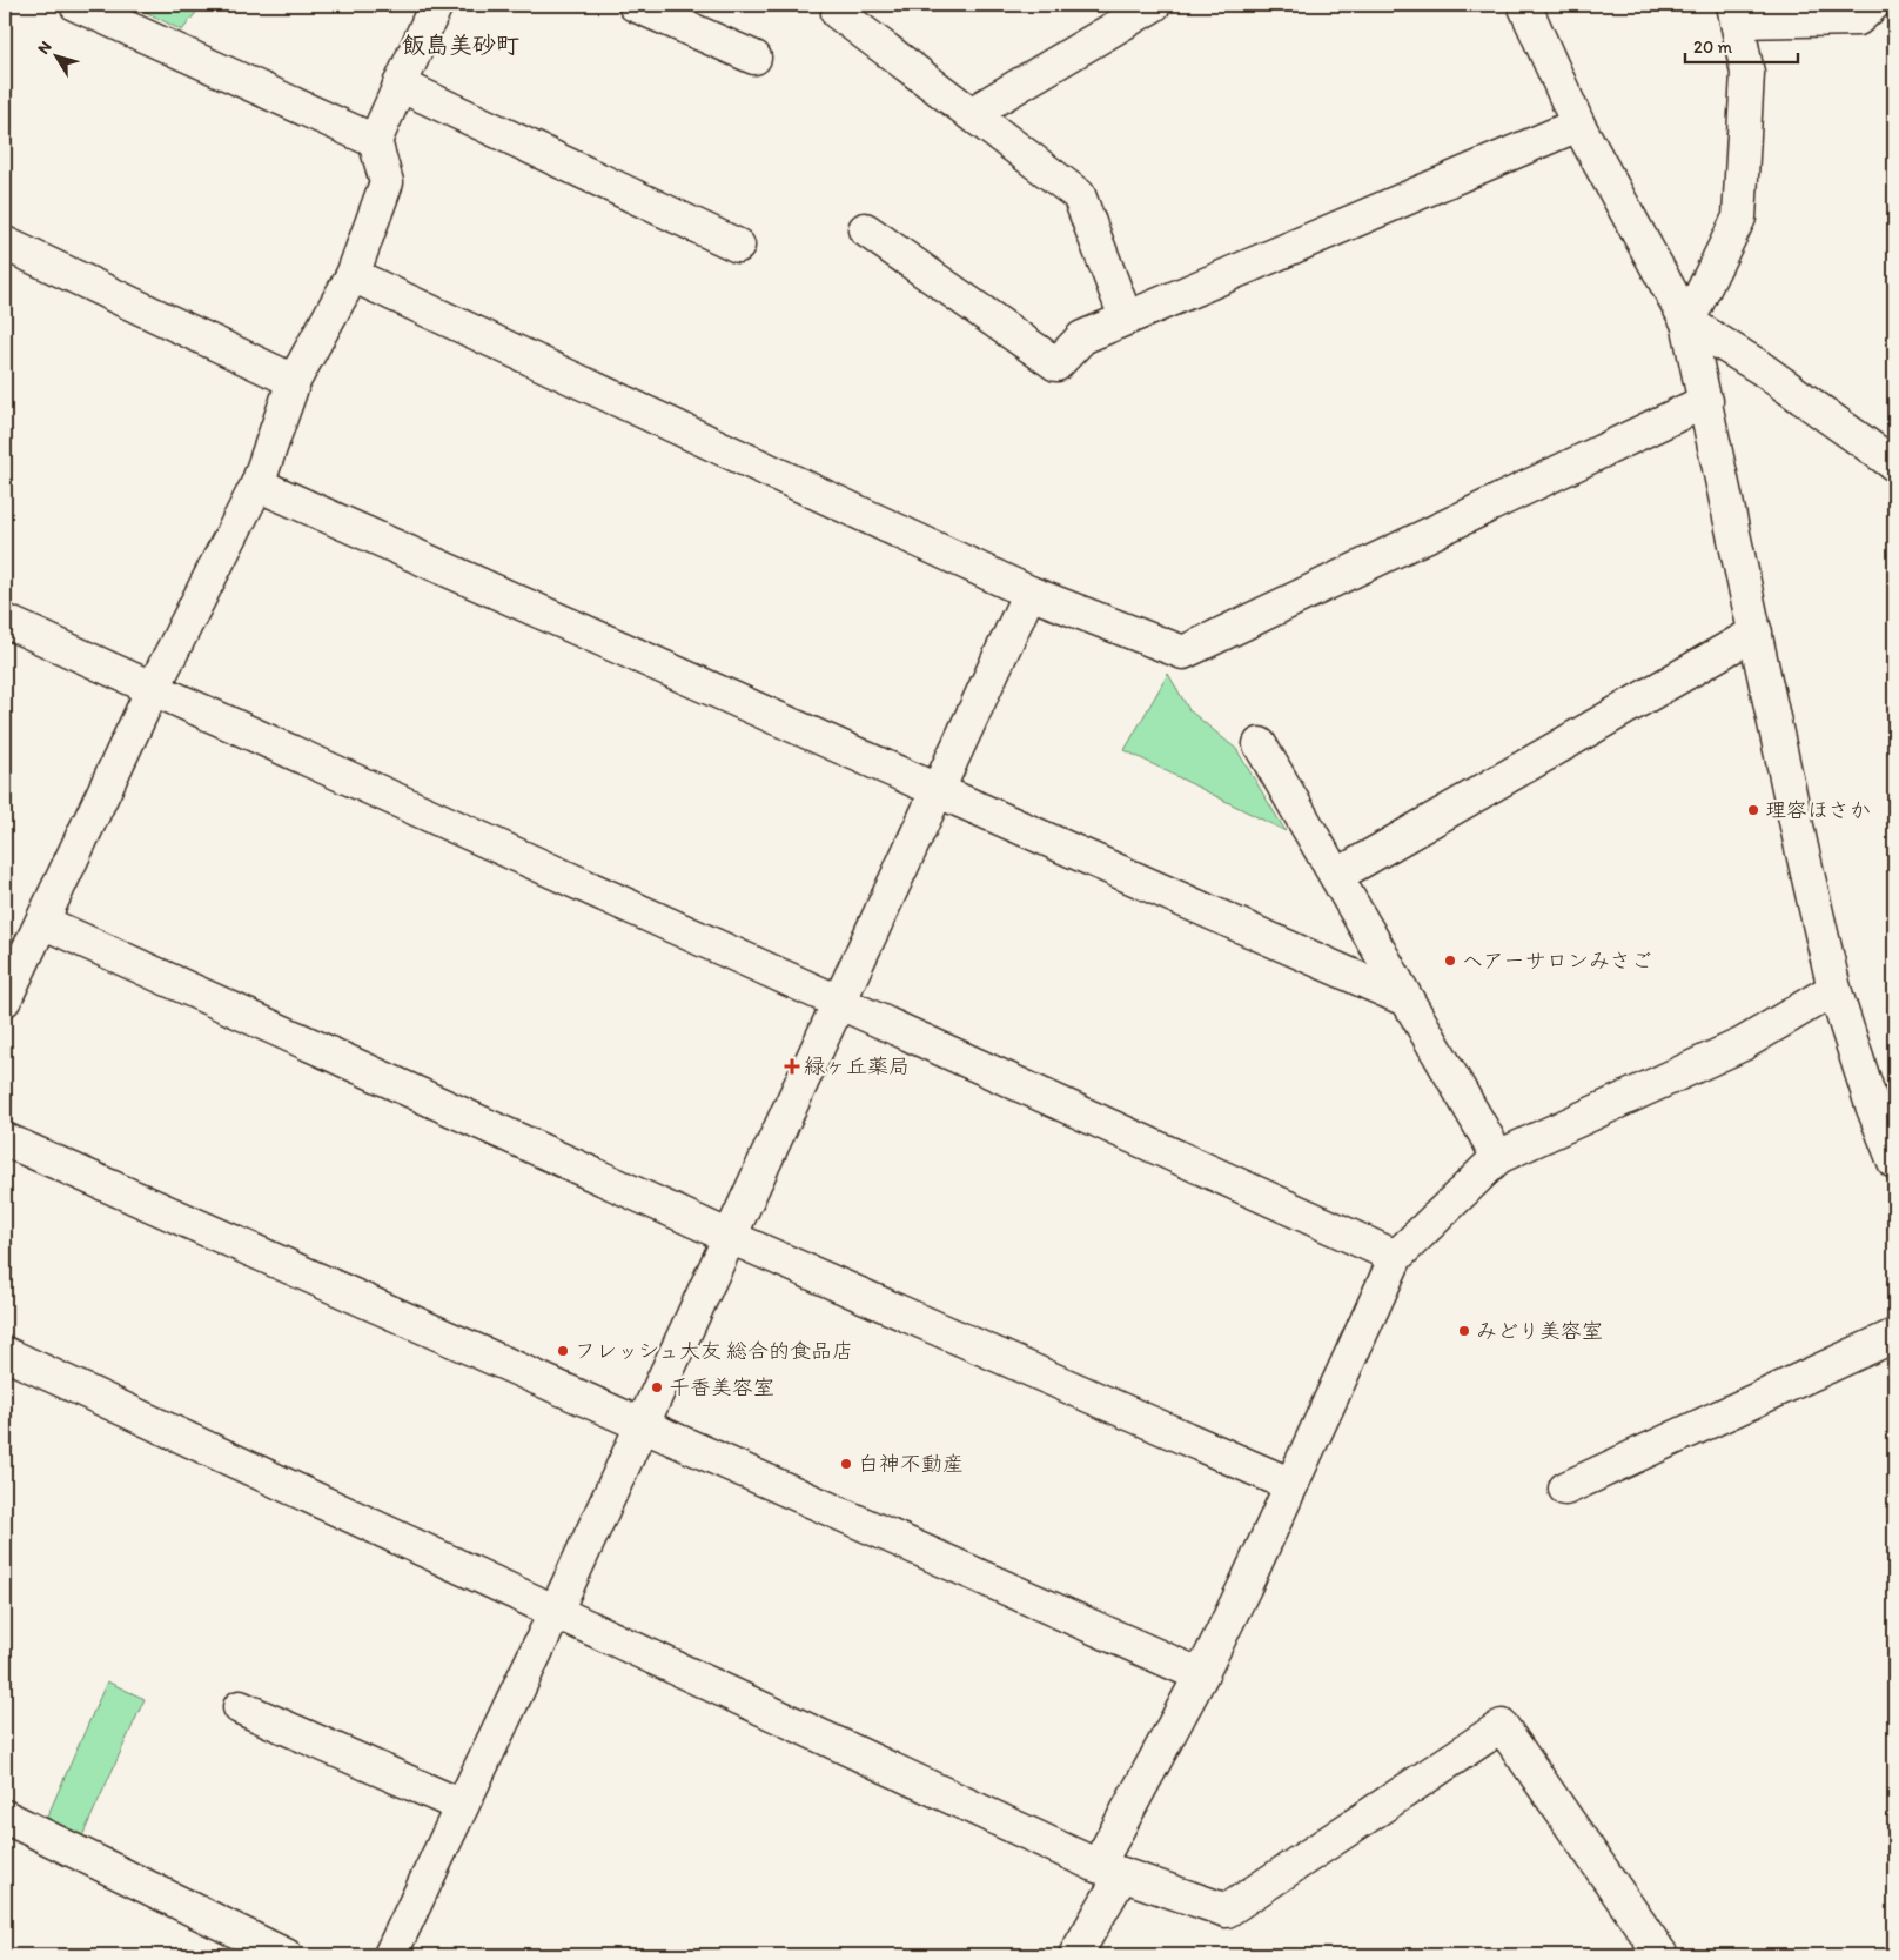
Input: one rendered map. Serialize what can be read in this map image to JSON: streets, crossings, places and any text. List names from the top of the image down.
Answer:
{
  "districts": ["飯島美砂町"],
  "places": {
    "other": [
      "理容ほさか",
      "ヘアーサロンみさご",
      "みどり美容室",
      "フレッシュ大友 総合的食品店",
      "千香美容室",
      "白神不動産"
    ],
    "health": ["緑ヶ丘薬局"]
  },
  "scale_bar": "20 m",
  "north": "top left"
}
